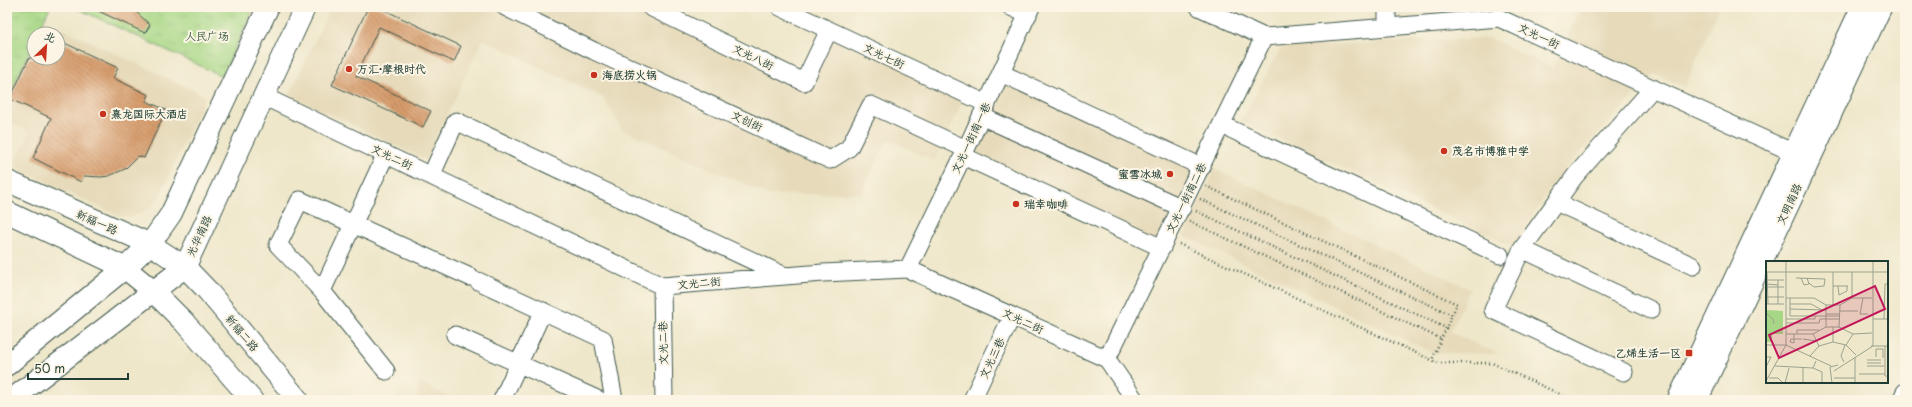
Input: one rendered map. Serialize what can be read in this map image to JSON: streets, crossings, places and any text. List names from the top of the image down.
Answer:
{
  "streets": {
    "main road": [
      "文明南路",
      "新福一路",
      "光华南路",
      "新福二路"
    ],
    "street": [
      "文光一街",
      "文光七街",
      "文光八街",
      "文创街",
      "文光一街南一巷",
      "文光二街",
      "文光一街南二巷",
      "文光二巷",
      "文光三巷"
    ]
  },
  "crossings": [
    ["文光一街", "文光一街南二巷"],
    ["文光一街", "文明南路"],
    ["文光七街", "文光八街"],
    ["文光七街", "文光一街南一巷"],
    ["文光七街", "文光一街南二巷"],
    ["文创街", "文光一街南一巷"],
    ["文光一街南一巷", "文光二街"],
    ["文光二街", "文光一街南二巷"],
    ["文光二街", "光华南路"],
    ["文光二街", "文光二巷"],
    ["文光二街", "文光三巷"],
    ["新福一路", "光华南路"],
    ["新福一路", "新福二路"],
    ["光华南路", "新福二路"]
  ],
  "parks": ["人民广场"],
  "places": {
    "other": [
      "万汇·摩根时代",
      "海底捞火锅",
      "熹龙国际大酒店",
      "茂名市博雅中学",
      "蜜雪冰城",
      "瑞幸咖啡"
    ],
    "transit": ["乙烯生活一区"]
  },
  "scale_bar": "50 m",
  "north": "top right"
}
